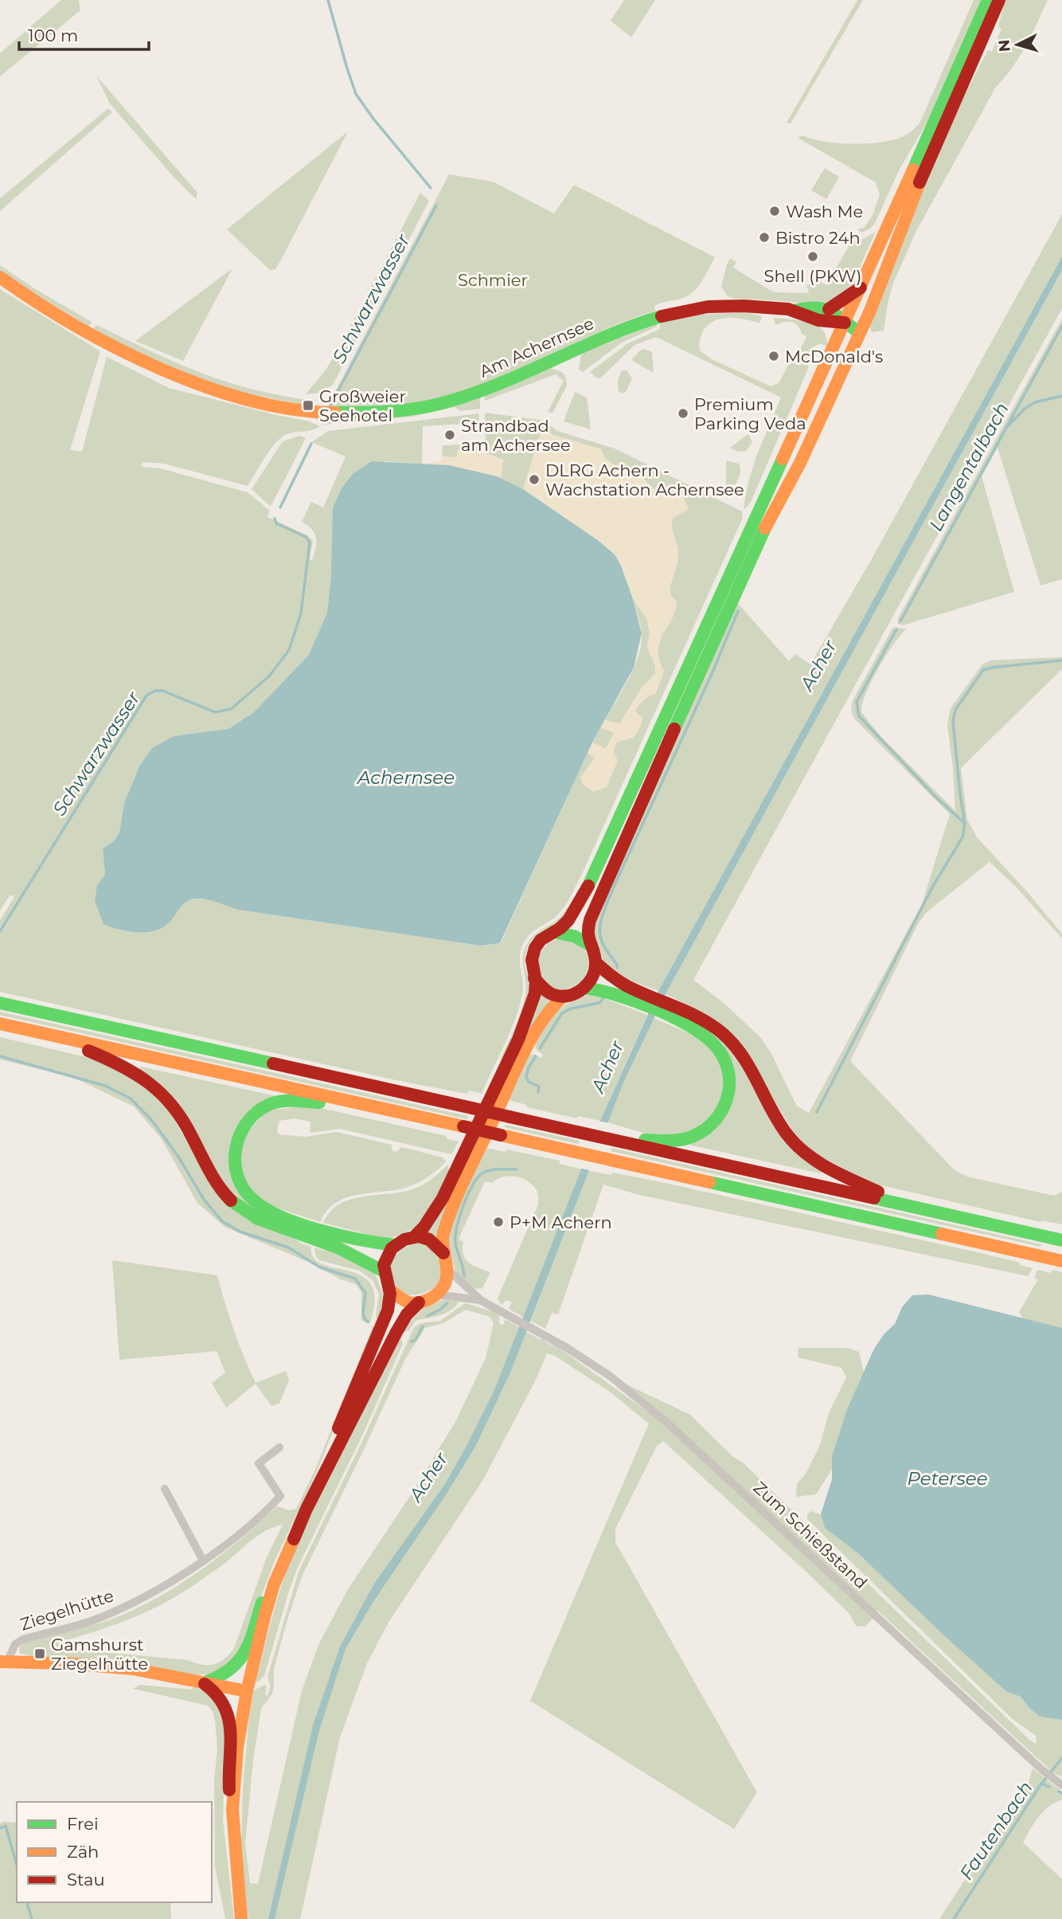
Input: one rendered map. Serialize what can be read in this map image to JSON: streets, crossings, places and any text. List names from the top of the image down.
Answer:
{
  "streets": {
    "main road": ["Am Achernsee"],
    "street": ["Zum Schießstand", "Ziegelhütte"]
  },
  "water": [
    "Schwarzwasser",
    "Langentalbach",
    "Acher",
    "Achernsee",
    "Petersee",
    "Fautenbach"
  ],
  "parks": ["Schmier"],
  "places": {
    "other": [
      "Wash Me",
      "Bistro 24h",
      "Shell (PKW)",
      "McDonald's",
      "Premium Parking Veda",
      "Strandbad am Achersee",
      "DLRG Achern - Wachstation Achernsee",
      "P+M Achern"
    ],
    "transit": ["Großweier Seehotel", "Gamshurst Ziegelhütte"]
  },
  "legend": ["Frei", "Zäh", "Stau"],
  "scale_bar": "100 m",
  "north": "left"
}
